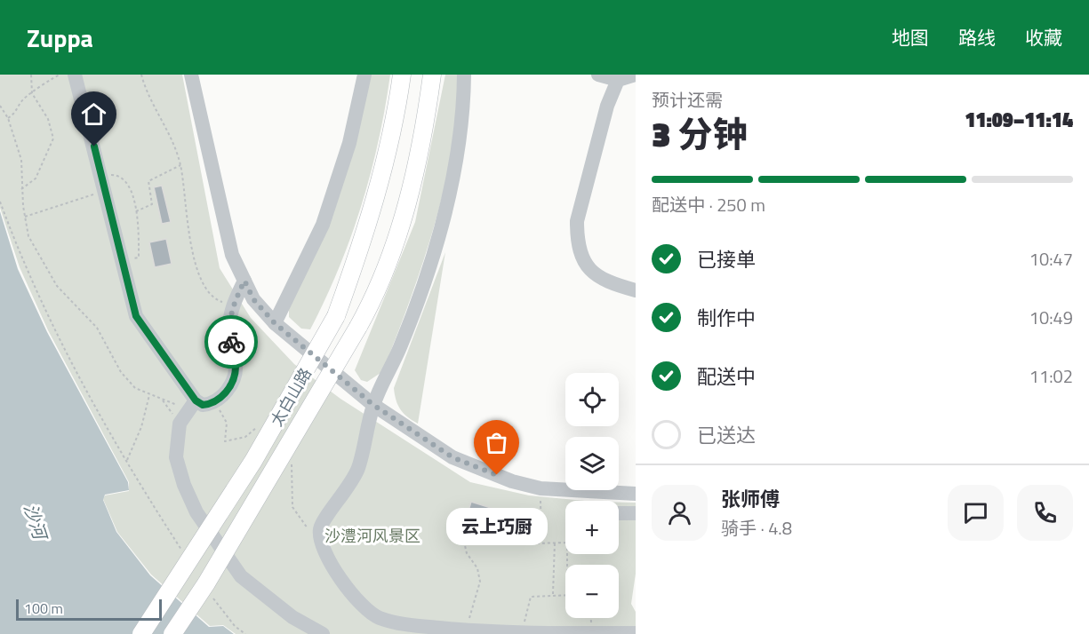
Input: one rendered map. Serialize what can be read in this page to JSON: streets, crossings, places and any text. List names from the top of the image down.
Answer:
{
  "streets": {
    "main road": ["太白山路"]
  },
  "water": ["沙河"],
  "parks": ["沙澧河风景区"],
  "places": ["云上巧厨"],
  "scale_bar": "100 m",
  "page": {
    "header": "Zuppa",
    "nav": ["地图", "路线", "收藏"],
    "heading": ["3 分钟", "预计还需", "11:09–11:14"],
    "panel": ["张师傅", "骑手 · 4.8"],
    "bar": "配送中 · 250 m",
    "list": [
      ["已接单", "10:47"],
      ["制作中", "10:49"],
      ["配送中", "11:02"],
      "已送达"
    ],
    "map_buttons": ["+", "−"],
    "bubble": "云上巧厨",
    "scale": "100 m"
  }
}
